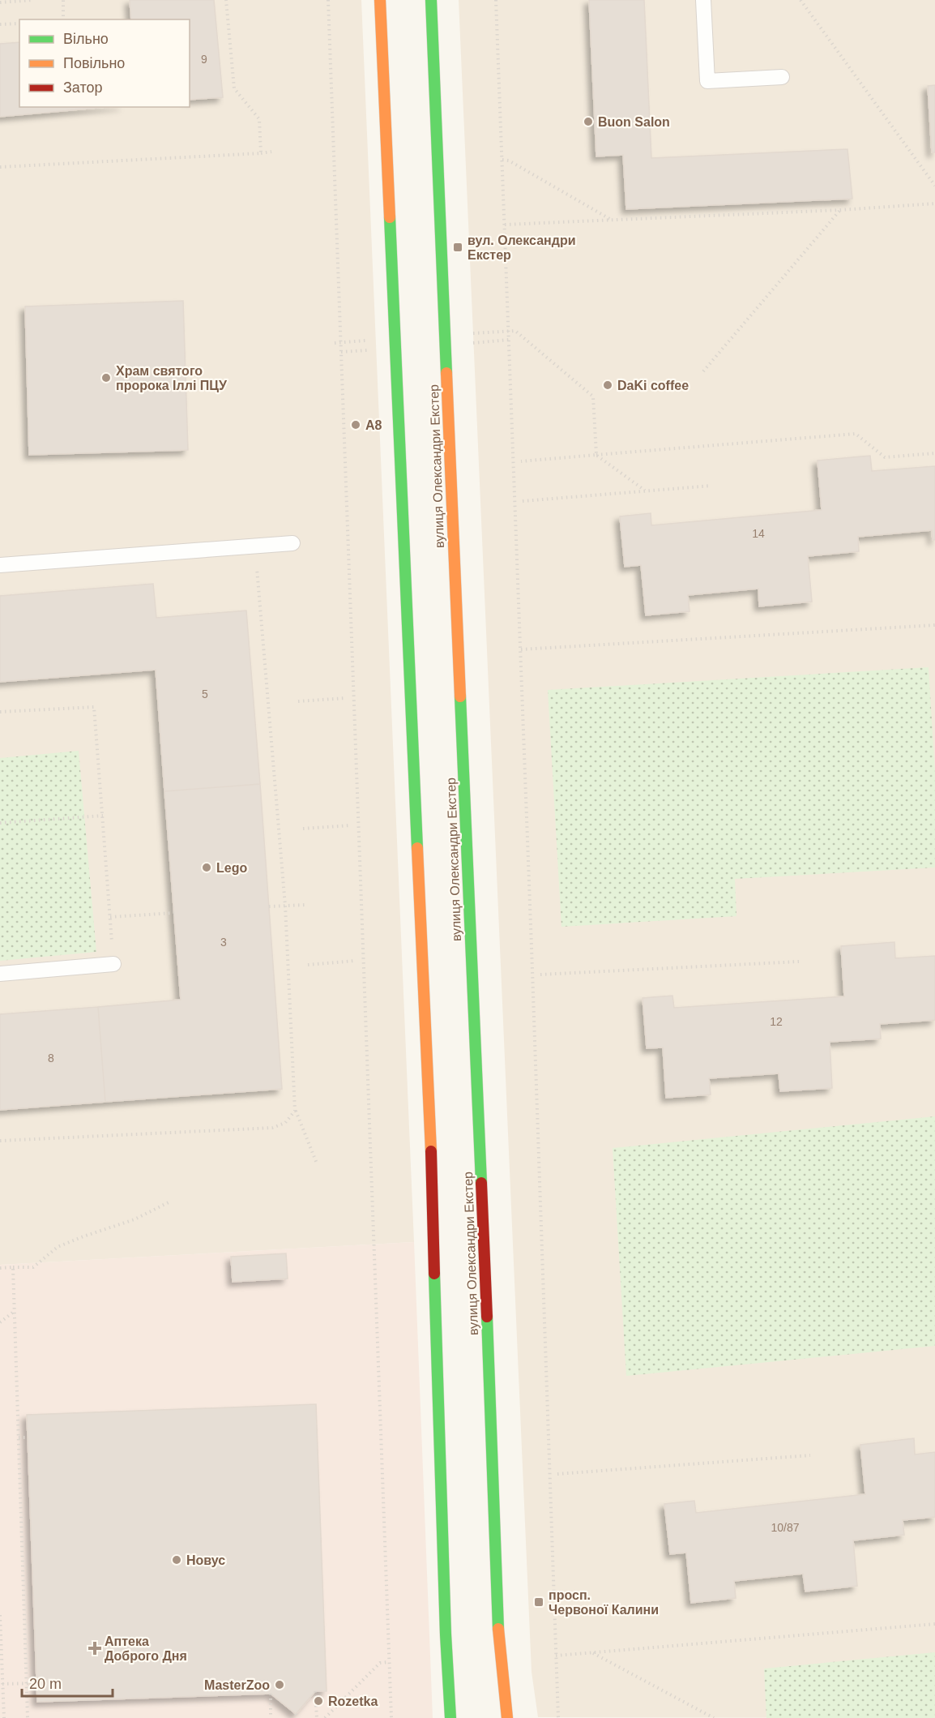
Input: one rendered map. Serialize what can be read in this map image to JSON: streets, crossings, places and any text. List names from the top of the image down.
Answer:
{
  "streets": {
    "street": ["вулиця Олександри Екстер"]
  },
  "places": {
    "other": [
      "Buon Salon",
      "Храм святого пророка Іллі ПЦУ",
      "DaKi coffee",
      "A8",
      "Lego",
      "Новус",
      "MasterZoo",
      "Rozetka"
    ],
    "transit": ["вул. Олександри Екстер", "просп. Червоної Калини"],
    "health": ["Аптека Доброго Дня"]
  },
  "house_numbers": [
    "9",
    "14",
    "5",
    "3",
    "12",
    "8",
    "10/87"
  ],
  "legend": ["Вільно", "Повільно", "Затор"],
  "scale_bar": "20 m"
}
